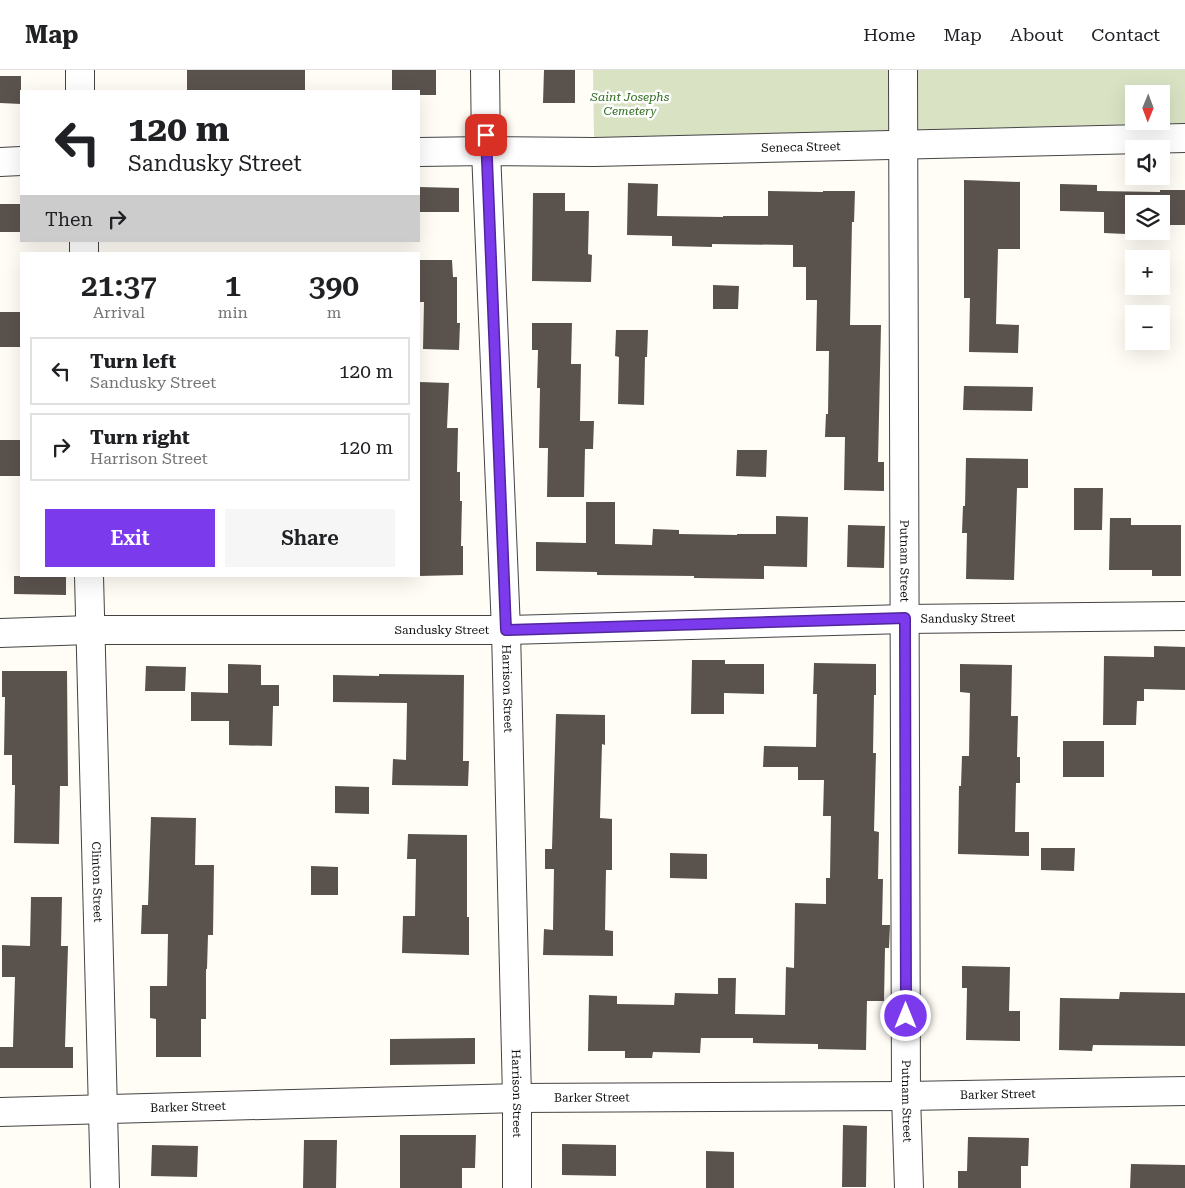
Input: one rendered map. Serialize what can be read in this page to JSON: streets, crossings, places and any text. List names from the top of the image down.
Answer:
{
  "streets": {
    "street": [
      "Seneca Street",
      "Putnam Street",
      "Sandusky Street",
      "Harrison Street",
      "Clinton Street",
      "Barker Street"
    ]
  },
  "crossings": [
    ["Seneca Street", "Putnam Street"],
    ["Seneca Street", "Harrison Street"],
    ["Putnam Street", "Sandusky Street"],
    ["Putnam Street", "Barker Street"],
    ["Sandusky Street", "Harrison Street"],
    ["Sandusky Street", "Clinton Street"],
    ["Harrison Street", "Barker Street"],
    ["Clinton Street", "Barker Street"]
  ],
  "parks": ["Saint Josephs Cemetery"],
  "north": "bottom",
  "page": {
    "header": "Map",
    "nav": [
      "Home",
      "Map",
      "About",
      "Contact"
    ],
    "map_buttons": ["+", "−"],
    "turn": ["120 m", "Sandusky Street"],
    "then": "Then",
    "eta": [
      "21:37",
      "Arrival",
      "1",
      "min",
      "390",
      "m"
    ],
    "list": [
      {
        "name": "Turn left",
        "note": "Sandusky Street",
        "value": "120 m"
      },
      {
        "name": "Turn right",
        "note": "Harrison Street",
        "value": "120 m"
      }
    ],
    "buttons": ["Exit", "Share"]
  }
}
